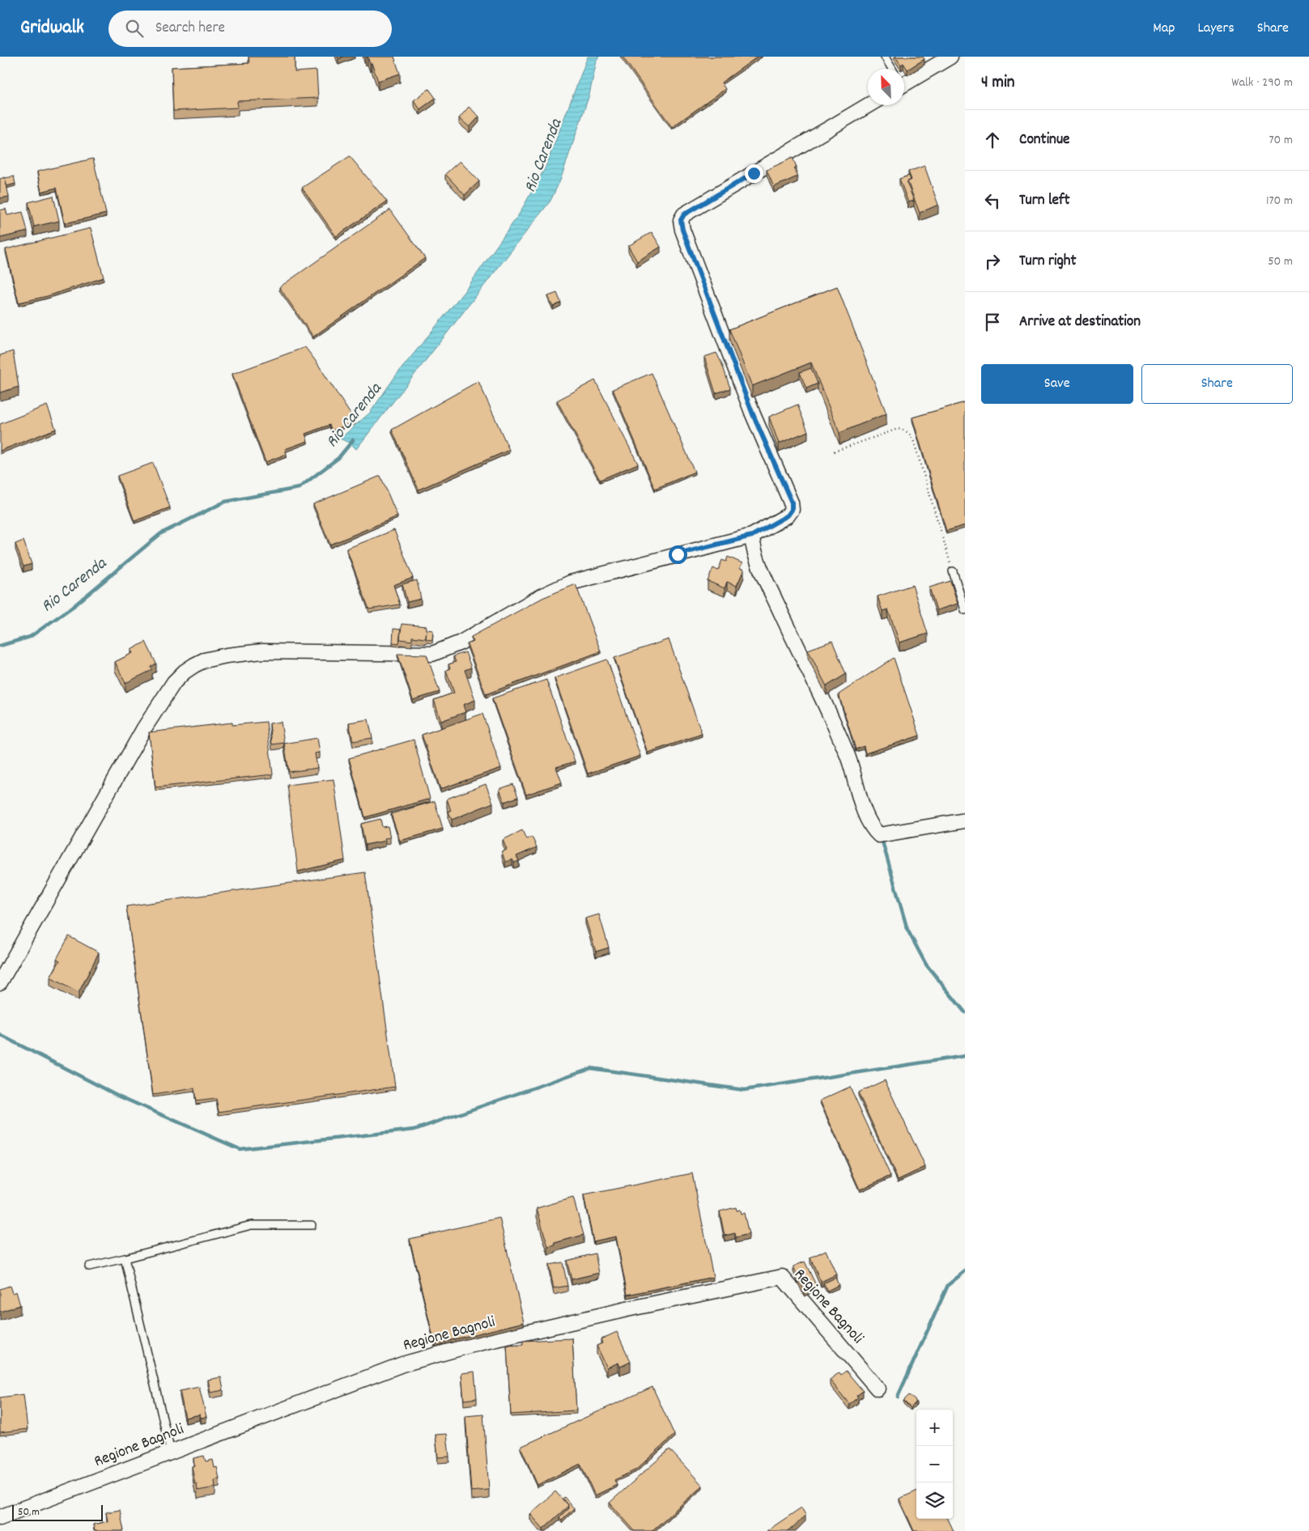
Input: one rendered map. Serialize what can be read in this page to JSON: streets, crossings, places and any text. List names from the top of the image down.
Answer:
{
  "streets": {
    "street": ["Regione Bagnoli"]
  },
  "water": ["Rio Carenda"],
  "scale_bar": "50 m",
  "north": "top left",
  "page": {
    "header": "Gridwalk",
    "search": "Search here",
    "nav": ["Map", "Layers", "Share"],
    "heading": ["4 min", "Walk · 290 m"],
    "list": [
      ["Continue", "70 m"],
      ["Turn left", "170 m"],
      ["Turn right", "50 m"],
      "Arrive at destination"
    ],
    "buttons": ["Save", "Share"],
    "map_buttons": ["+", "−"],
    "scale": "50 m"
  }
}
